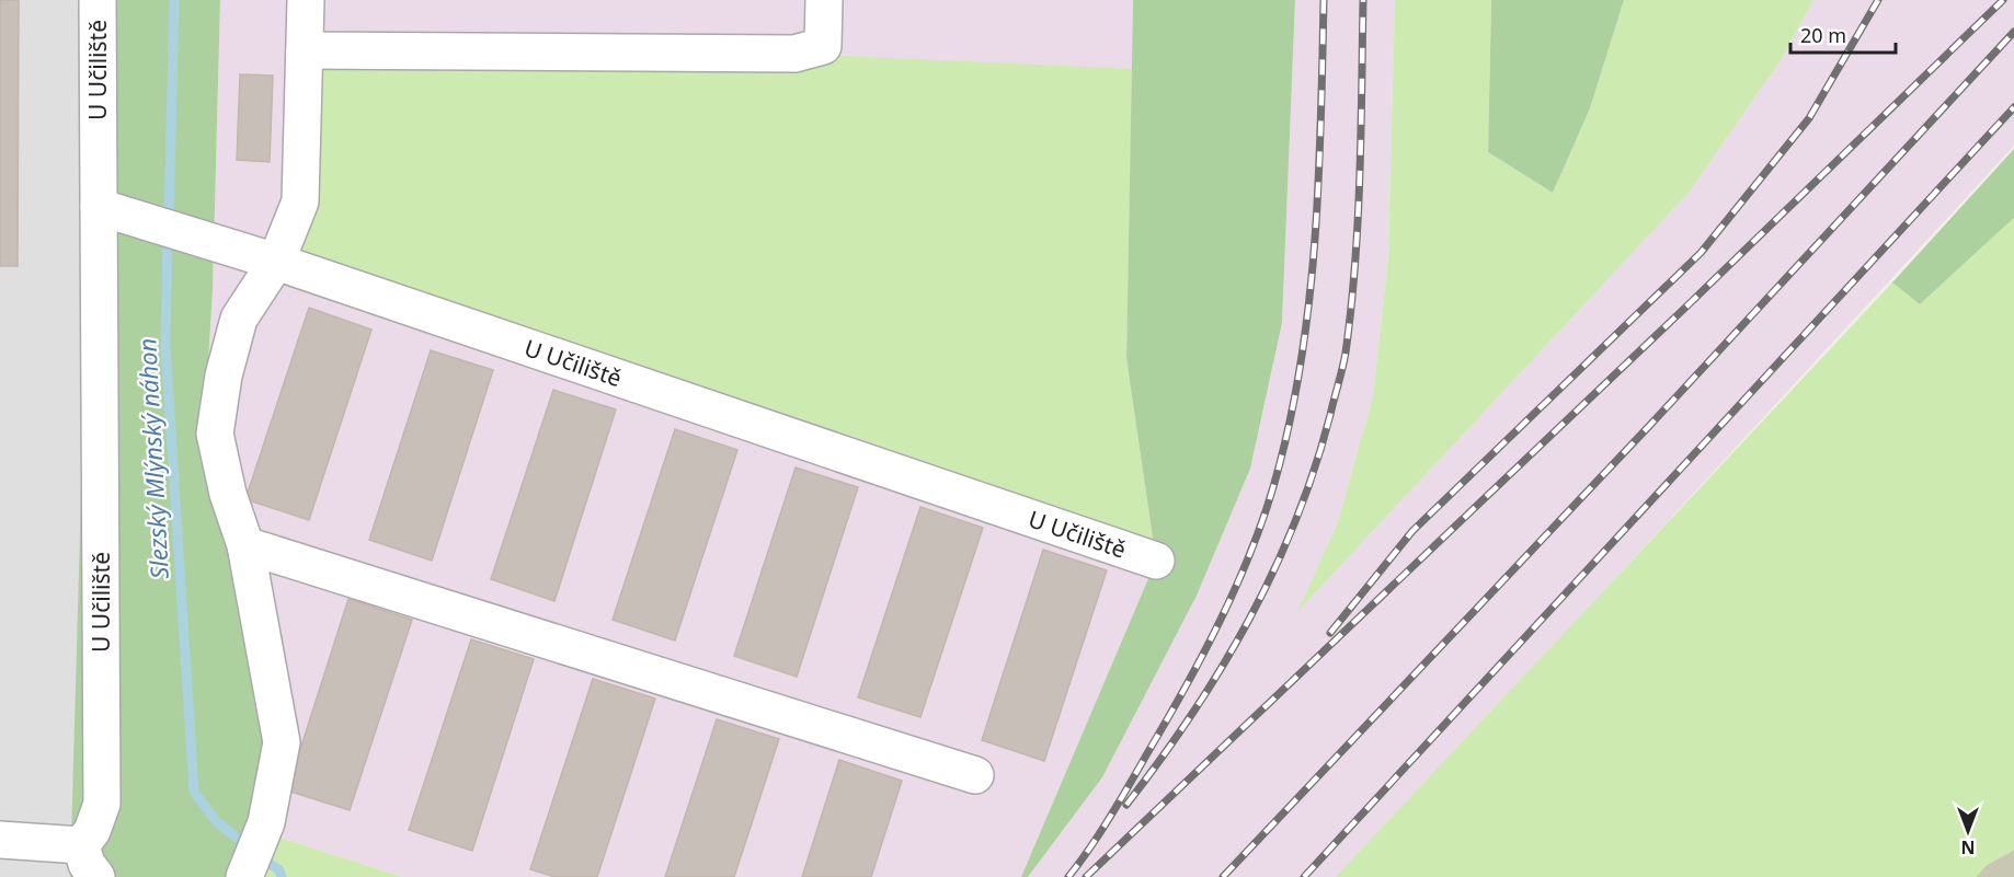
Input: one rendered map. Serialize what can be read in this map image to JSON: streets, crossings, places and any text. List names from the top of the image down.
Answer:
{
  "streets": {
    "lane": ["U Učiliště"]
  },
  "water": ["Slezský Mlýnský náhon"],
  "scale_bar": "20 m",
  "north": "bottom"
}
